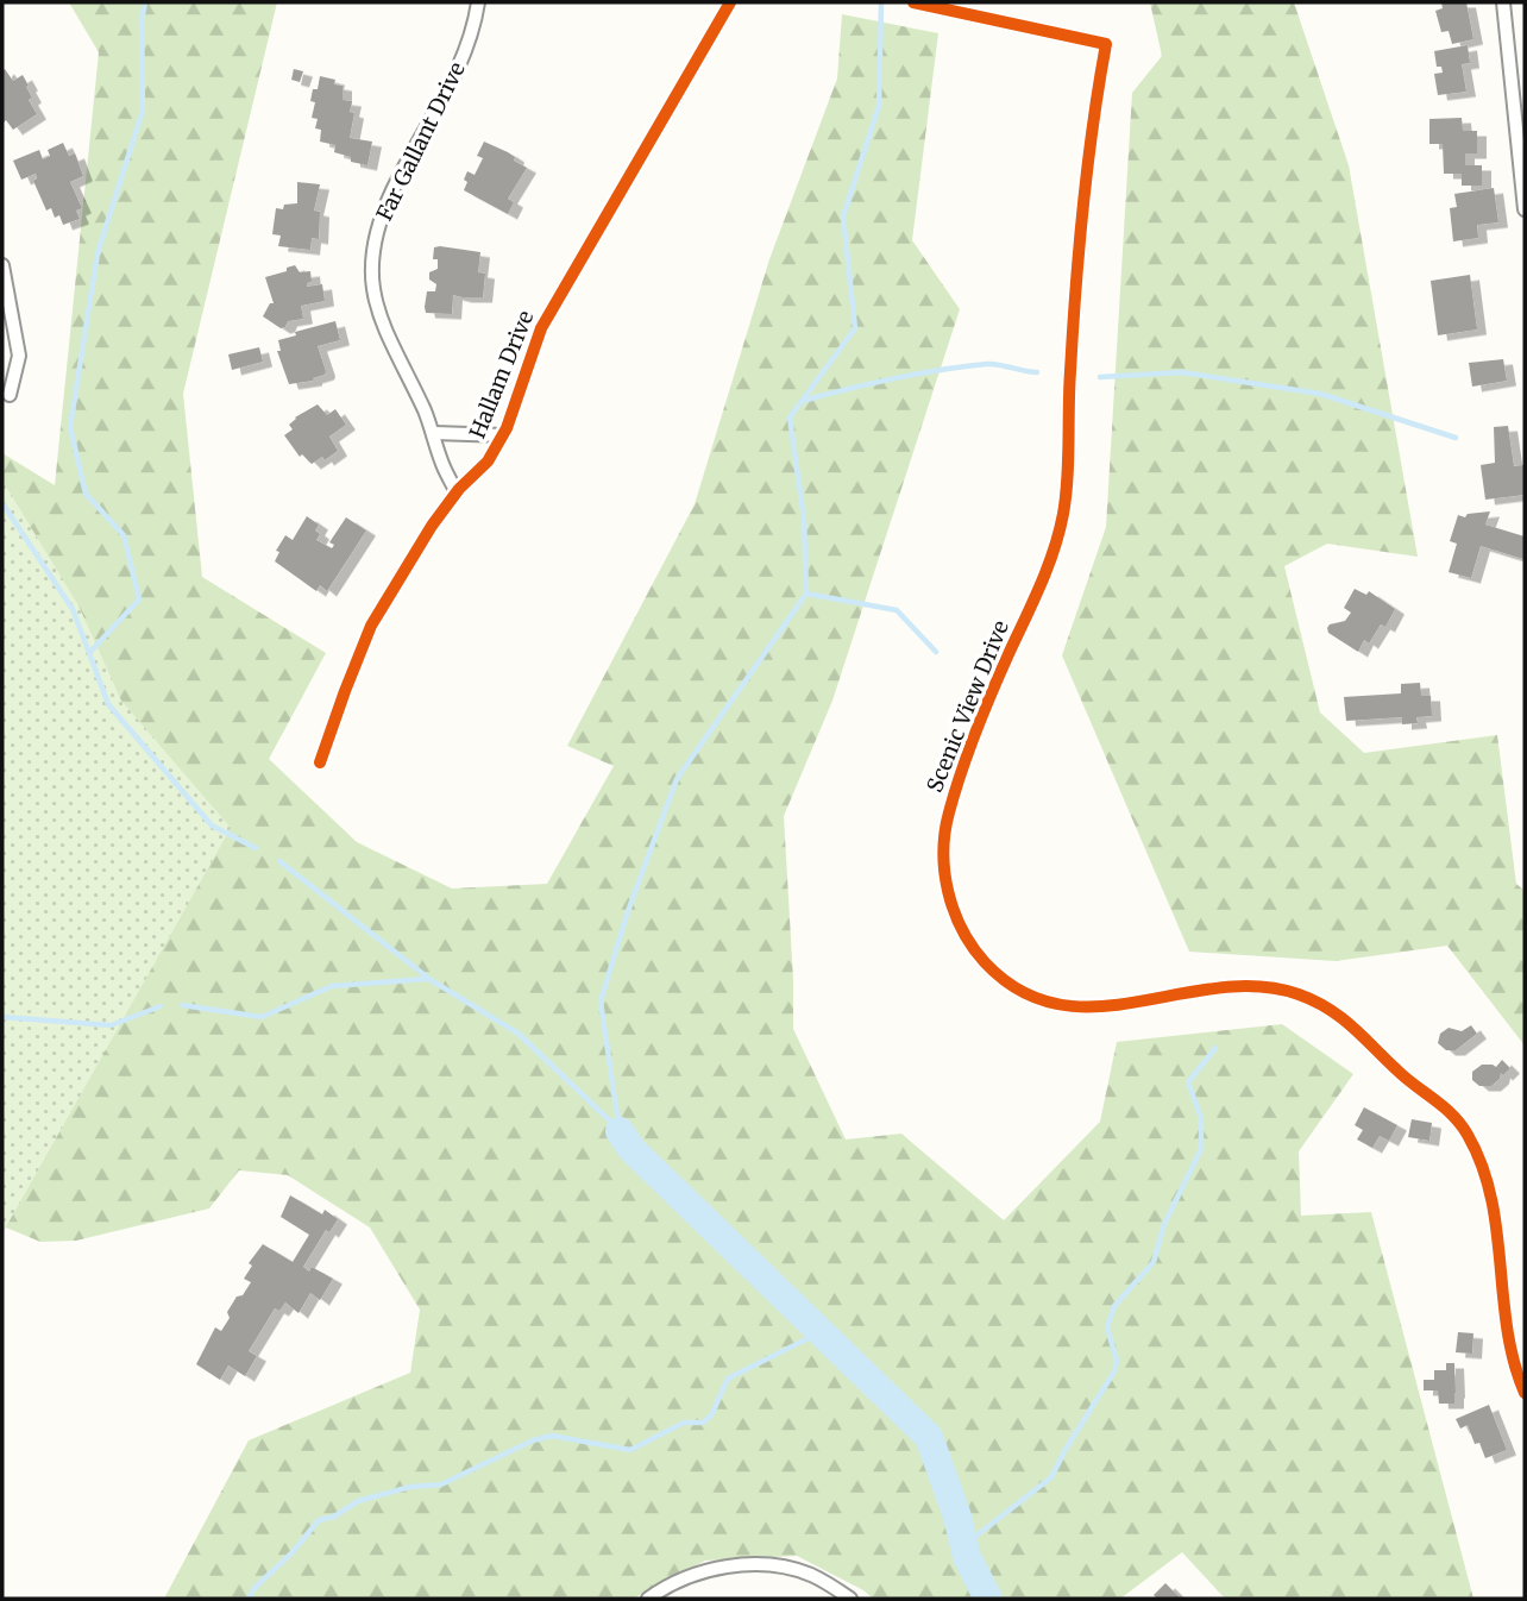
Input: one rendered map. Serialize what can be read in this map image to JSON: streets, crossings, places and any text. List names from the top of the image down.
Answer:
{
  "streets": {
    "street": ["Far Gallant Drive", "Hallam Drive", "Scenic View Drive"]
  },
  "crossings": [
    ["Far Gallant Drive", "Hallam Drive"]
  ]
}
